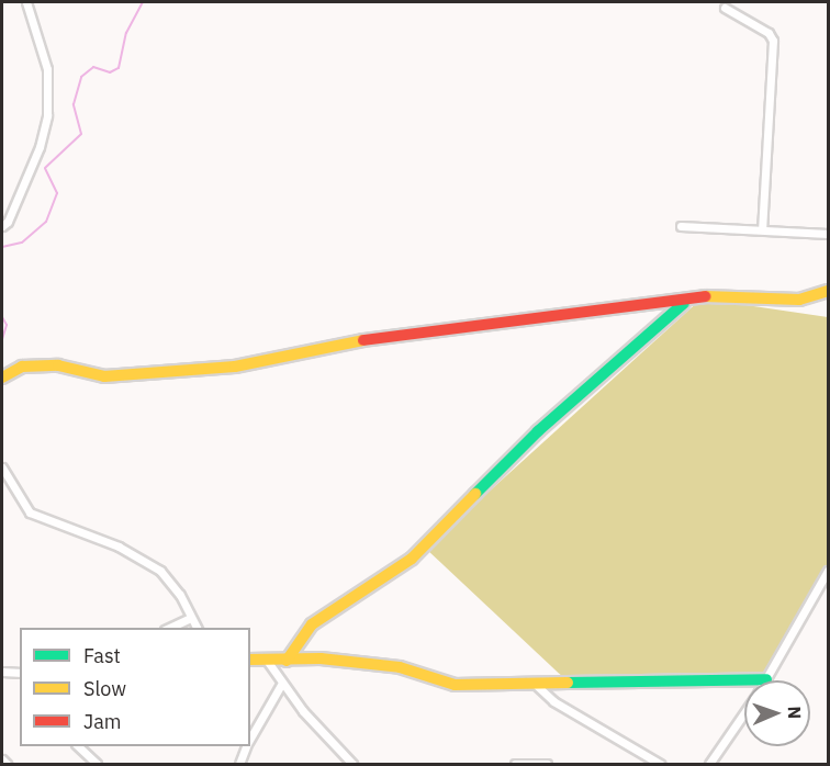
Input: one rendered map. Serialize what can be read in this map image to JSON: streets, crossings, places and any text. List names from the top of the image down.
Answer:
{
  "legend": ["Fast", "Slow", "Jam"],
  "north": "right"
}
